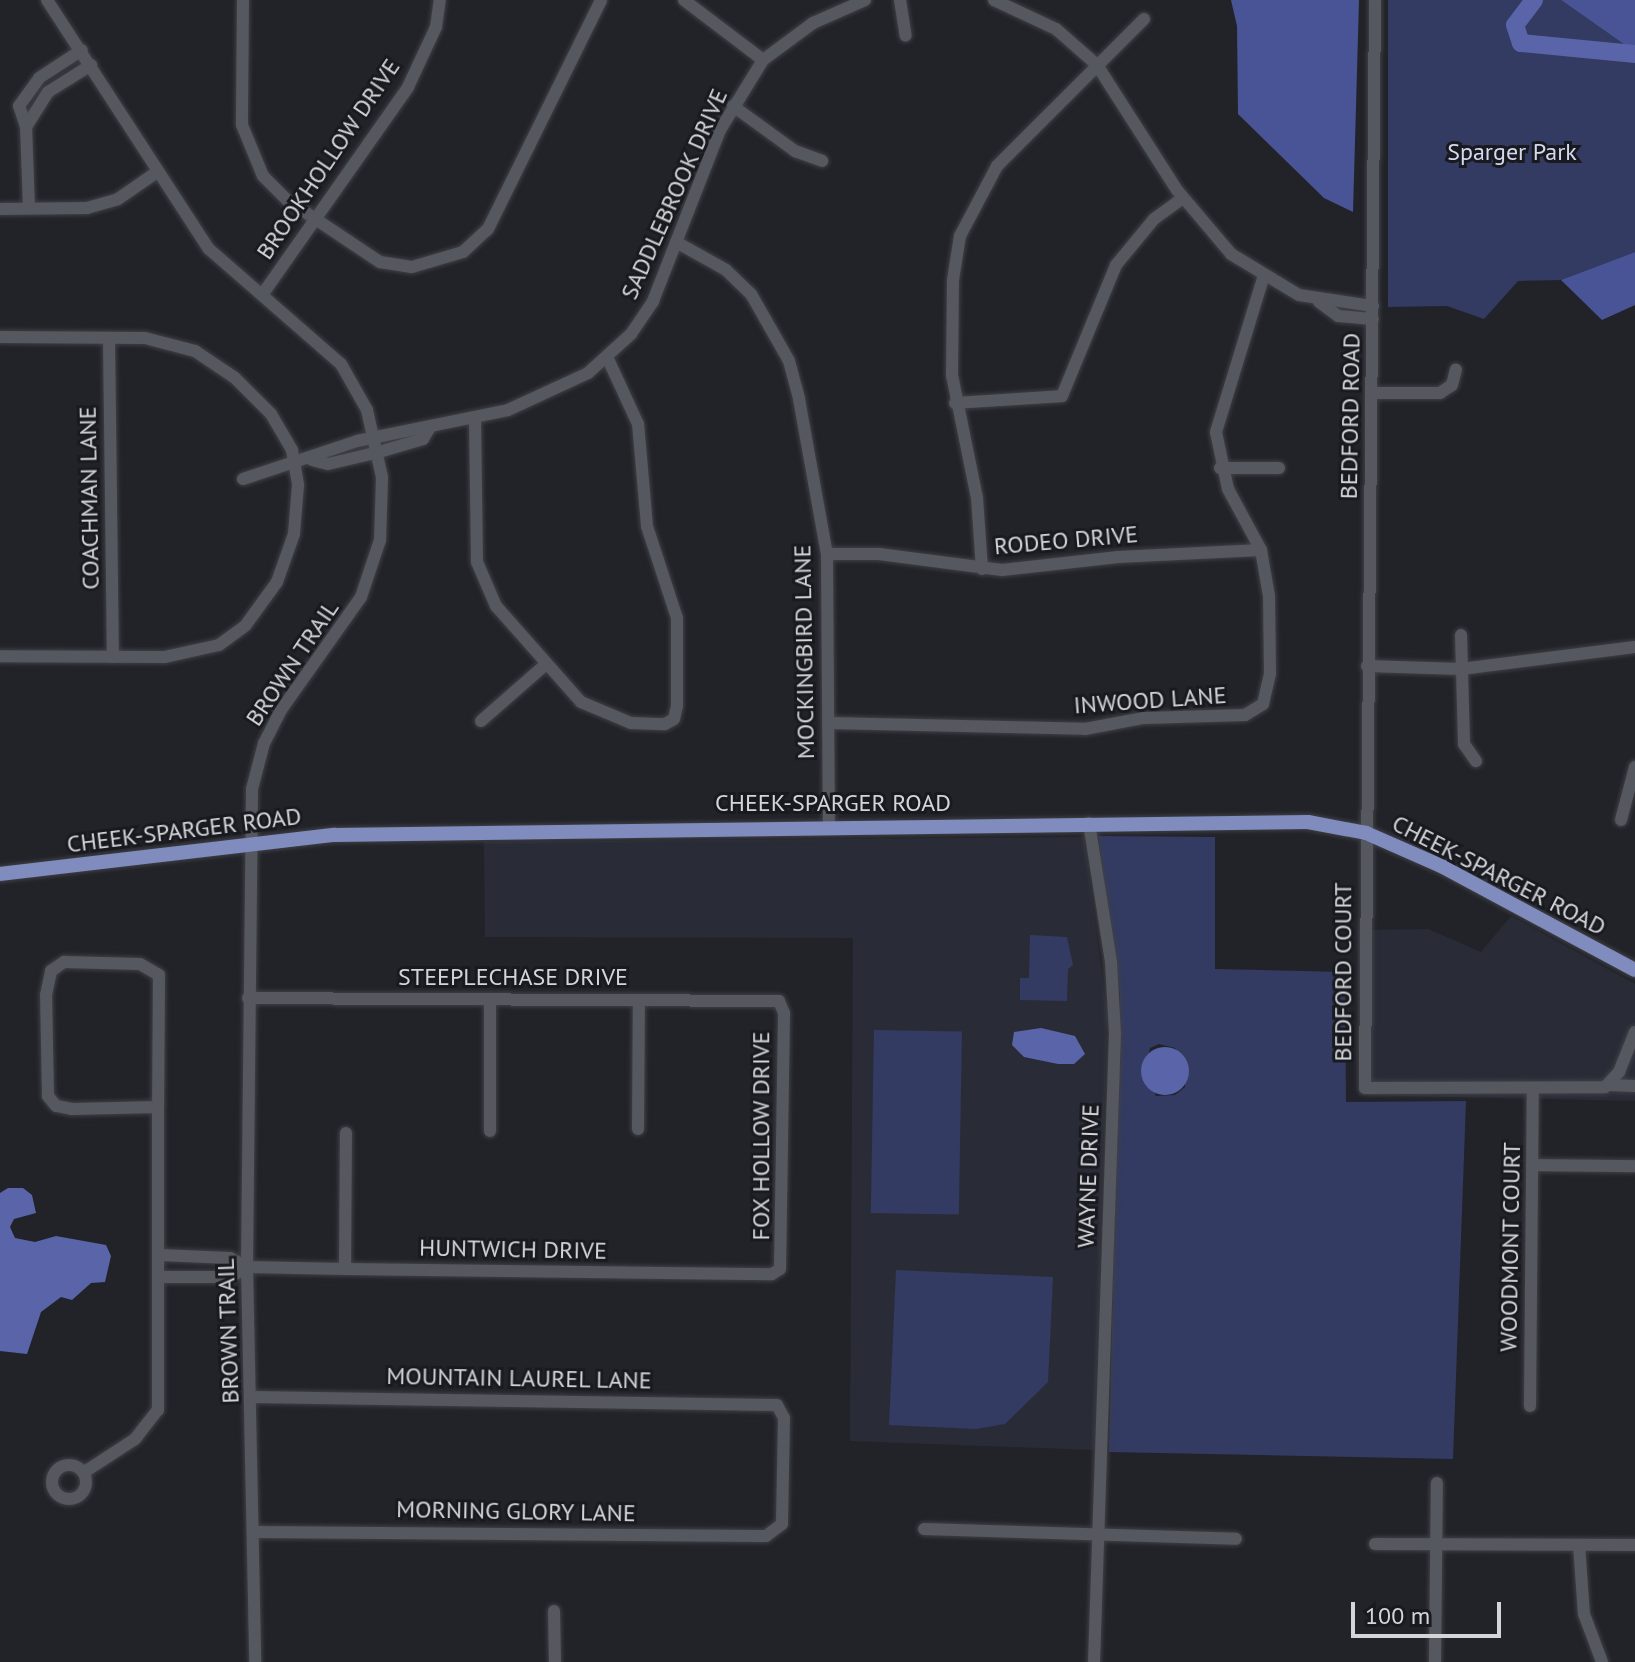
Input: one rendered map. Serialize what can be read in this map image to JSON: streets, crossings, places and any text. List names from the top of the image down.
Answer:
{
  "streets": {
    "main road": ["CHEEK-SPARGER ROAD"],
    "street": [
      "BROOKHOLLOW DRIVE",
      "SADDLEBROOK DRIVE",
      "BEDFORD ROAD",
      "COACHMAN LANE",
      "RODEO DRIVE",
      "MOCKINGBIRD LANE",
      "BROWN TRAIL",
      "INWOOD LANE",
      "BEDFORD COURT",
      "STEEPLECHASE DRIVE",
      "FOX HOLLOW DRIVE",
      "WAYNE DRIVE",
      "WOODMONT COURT",
      "HUNTWICH DRIVE",
      "MOUNTAIN LAUREL LANE",
      "MORNING GLORY LANE"
    ]
  },
  "crossings": [
    ["BROOKHOLLOW DRIVE", "BROWN TRAIL"],
    ["SADDLEBROOK DRIVE", "MOCKINGBIRD LANE"],
    ["SADDLEBROOK DRIVE", "BROWN TRAIL"],
    ["BEDFORD ROAD", "CHEEK-SPARGER ROAD"],
    ["BEDFORD ROAD", "BEDFORD COURT"],
    ["RODEO DRIVE", "MOCKINGBIRD LANE"],
    ["RODEO DRIVE", "INWOOD LANE"],
    ["MOCKINGBIRD LANE", "INWOOD LANE"],
    ["MOCKINGBIRD LANE", "CHEEK-SPARGER ROAD"],
    ["BROWN TRAIL", "CHEEK-SPARGER ROAD"],
    ["BROWN TRAIL", "STEEPLECHASE DRIVE"],
    ["BROWN TRAIL", "HUNTWICH DRIVE"],
    ["BROWN TRAIL", "MOUNTAIN LAUREL LANE"],
    ["BROWN TRAIL", "MORNING GLORY LANE"],
    ["CHEEK-SPARGER ROAD", "BEDFORD COURT"],
    ["CHEEK-SPARGER ROAD", "WAYNE DRIVE"],
    ["BEDFORD COURT", "WOODMONT COURT"],
    ["STEEPLECHASE DRIVE", "FOX HOLLOW DRIVE"],
    ["FOX HOLLOW DRIVE", "HUNTWICH DRIVE"],
    ["MOUNTAIN LAUREL LANE", "MORNING GLORY LANE"]
  ],
  "parks": ["Sparger Park"],
  "scale_bar": "100 m"
}
